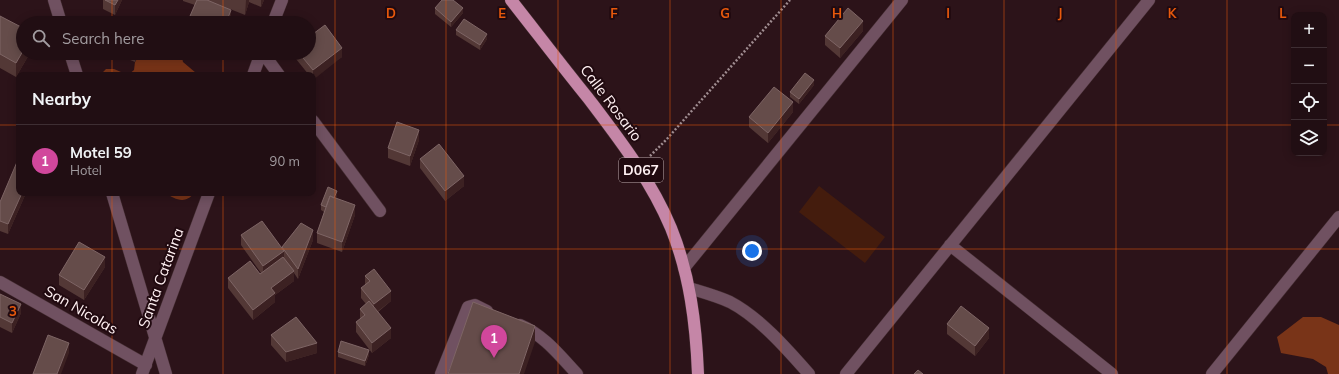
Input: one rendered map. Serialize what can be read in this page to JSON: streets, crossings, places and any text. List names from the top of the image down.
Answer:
{
  "streets": {
    "main road": ["Calle Rosario", "D067"],
    "street": ["Santa Catarina", "San Nicolas"]
  },
  "crossings": [
    ["Santa Catarina", "San Nicolas"]
  ],
  "page": {
    "map_buttons": ["+", "−"],
    "search": "Search here",
    "heading": "Nearby",
    "list": [
      {
        "mark": "1",
        "name": "Motel 59",
        "note": "Hotel",
        "value": "90 m"
      }
    ],
    "pins": "1"
  },
  "grid": {
    "columns": [
      "D",
      "E",
      "F",
      "G",
      "H",
      "I",
      "J",
      "K",
      "L"
    ],
    "rows": ["3"]
  }
}
